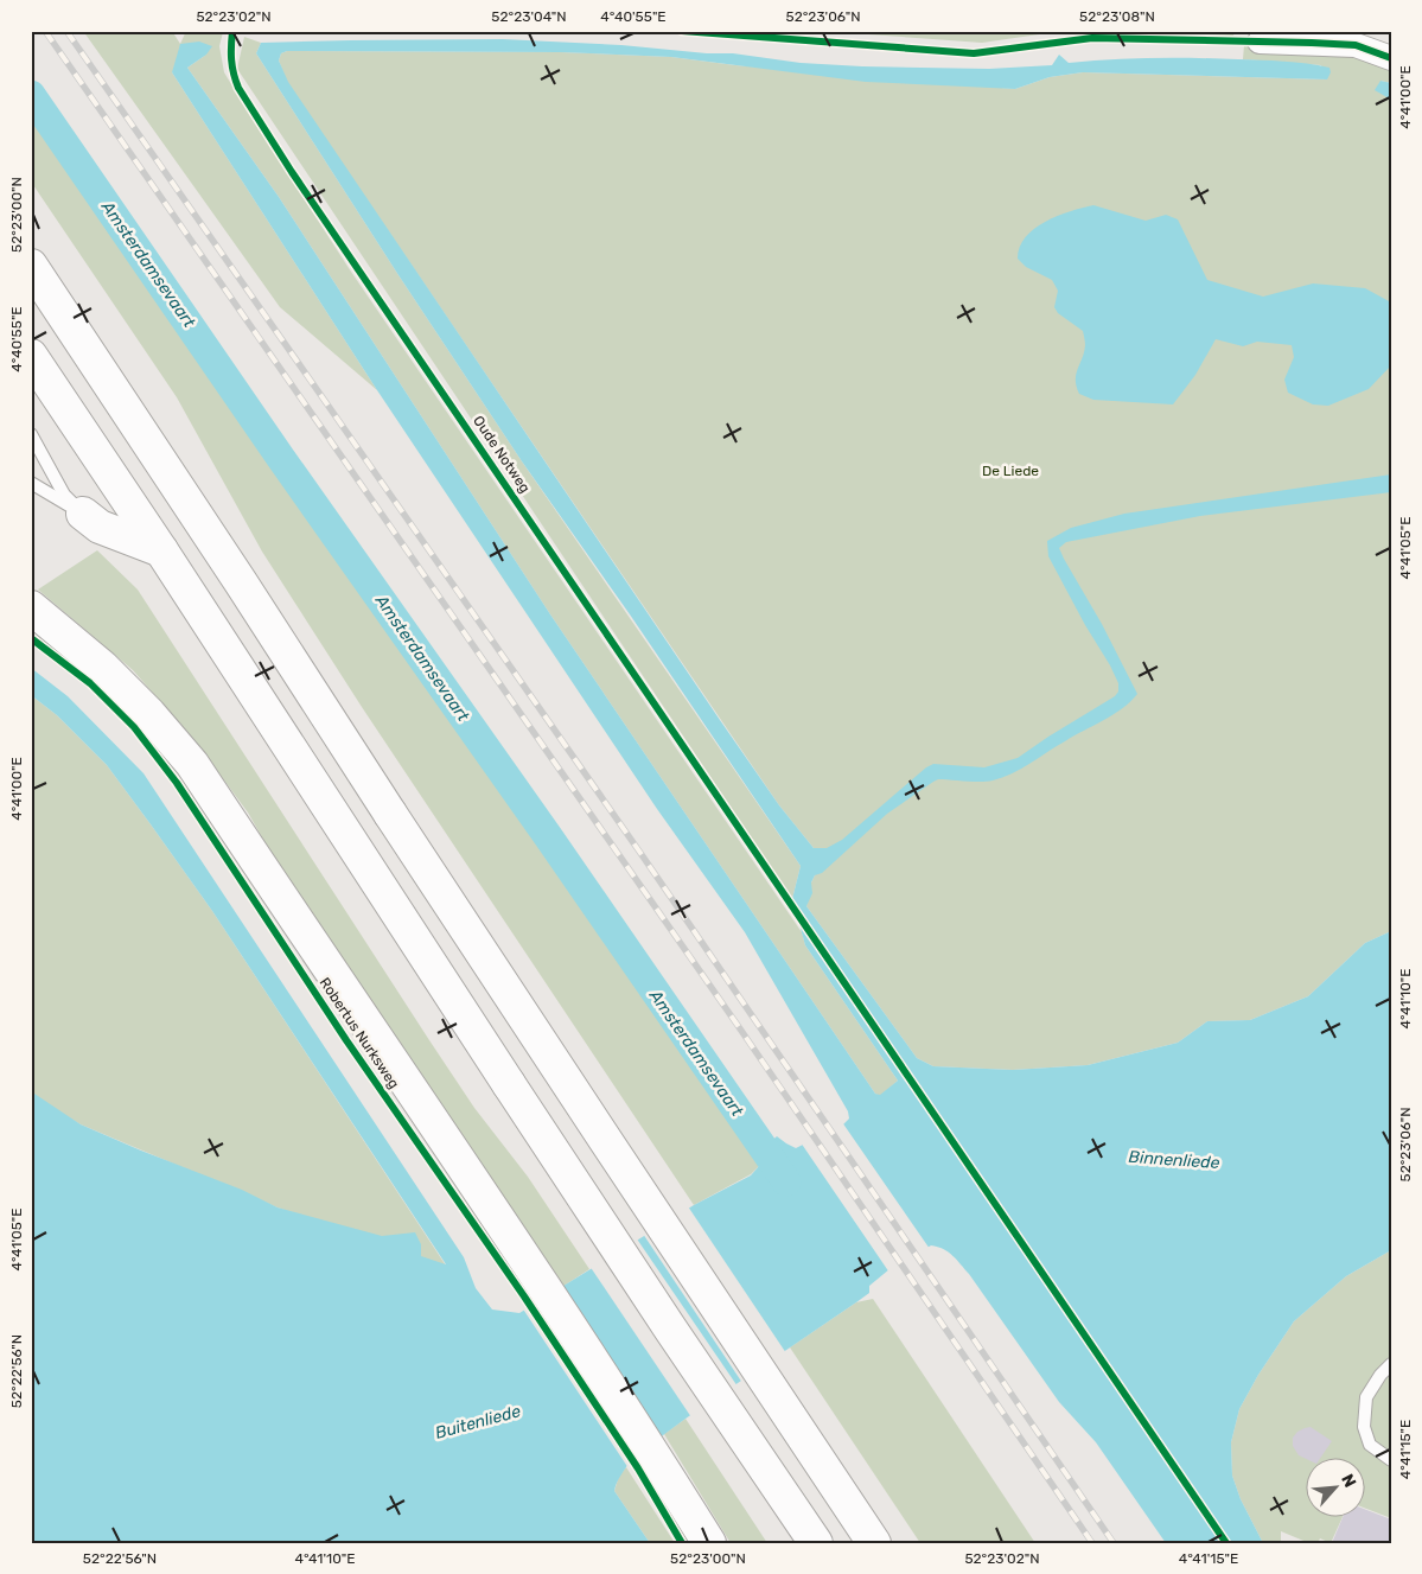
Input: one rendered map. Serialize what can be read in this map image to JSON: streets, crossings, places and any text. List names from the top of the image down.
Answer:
{
  "streets": {
    "main road": ["Robertus Nurksweg"],
    "cycle path": ["Oude Notweg"]
  },
  "water": ["Amsterdamsevaart", "Binnenliede", "Buitenliede"],
  "parks": ["De Liede"],
  "north": "top right",
  "coordinates": [
    "52°23'02\"N",
    "52°23'04\"N",
    "4°40'55\"E",
    "52°23'06\"N",
    "52°23'08\"N",
    "4°41'00\"E",
    "52°23'00\"N",
    "4°41'05\"E",
    "4°41'10\"E",
    "52°22'56\"N",
    "4°41'15\"E"
  ]
}
